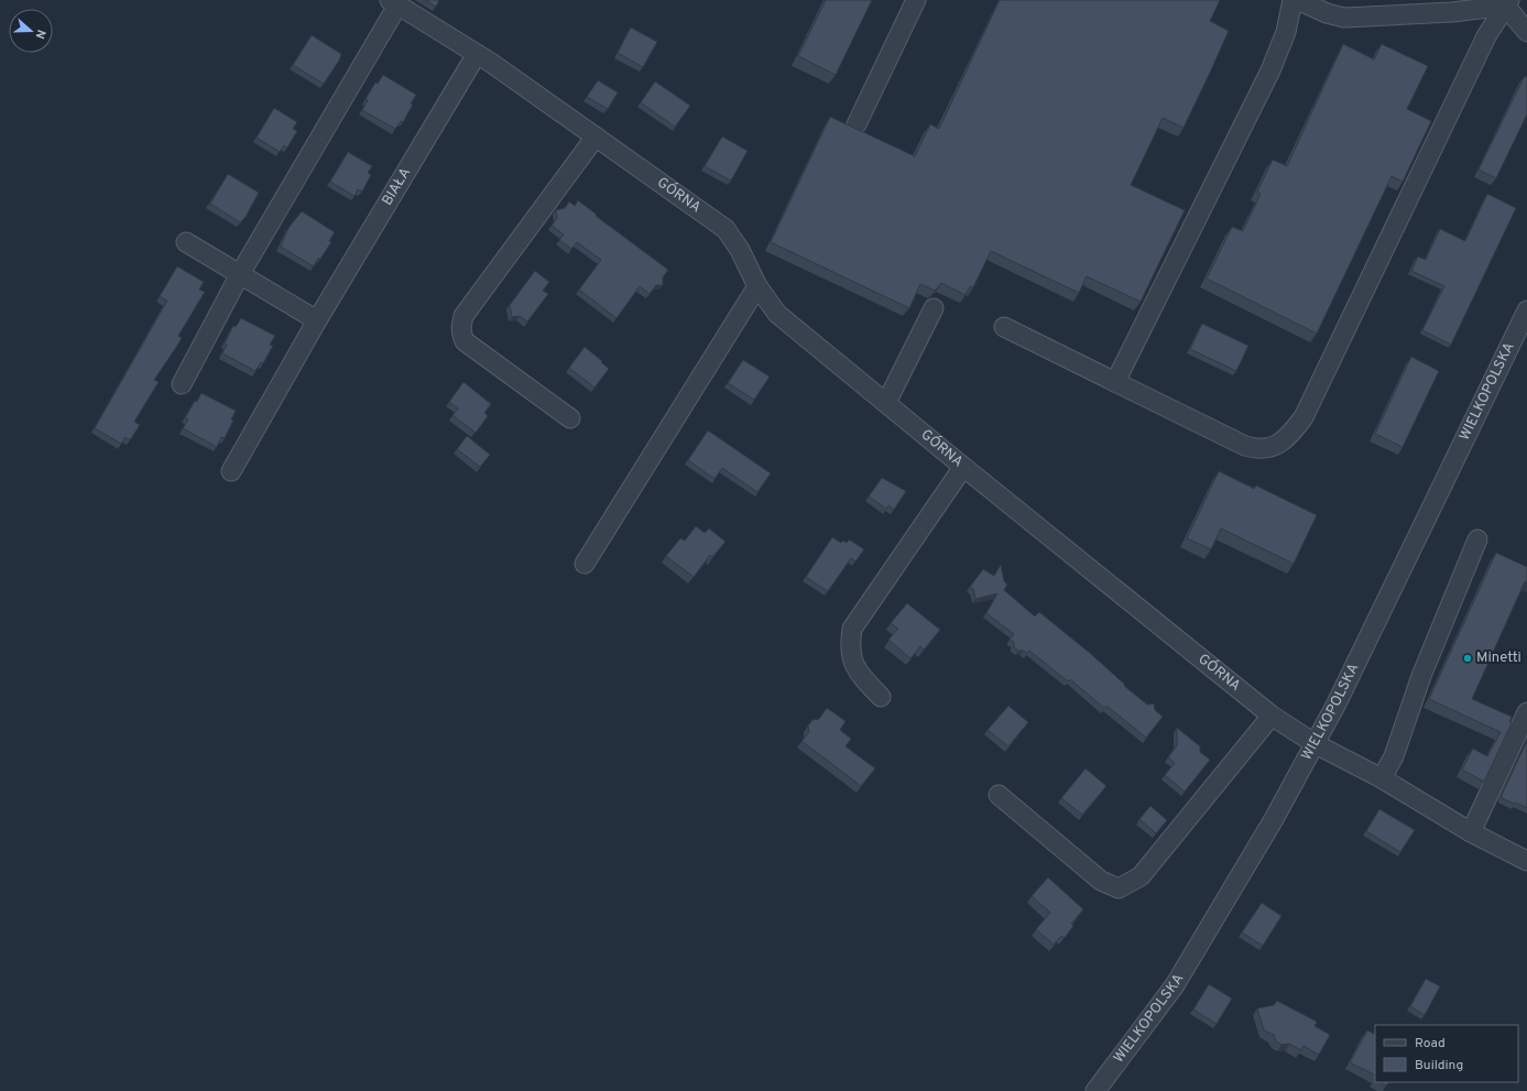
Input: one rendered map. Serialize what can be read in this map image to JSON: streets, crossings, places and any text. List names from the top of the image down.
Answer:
{
  "streets": {
    "street": ["BIAŁA", "GÓRNA", "WIELKOPOLSKA"]
  },
  "crossings": [
    ["BIAŁA", "GÓRNA"],
    ["GÓRNA", "WIELKOPOLSKA"]
  ],
  "places": ["Minetti"],
  "legend": ["Road", "Building"],
  "north": "right"
}
